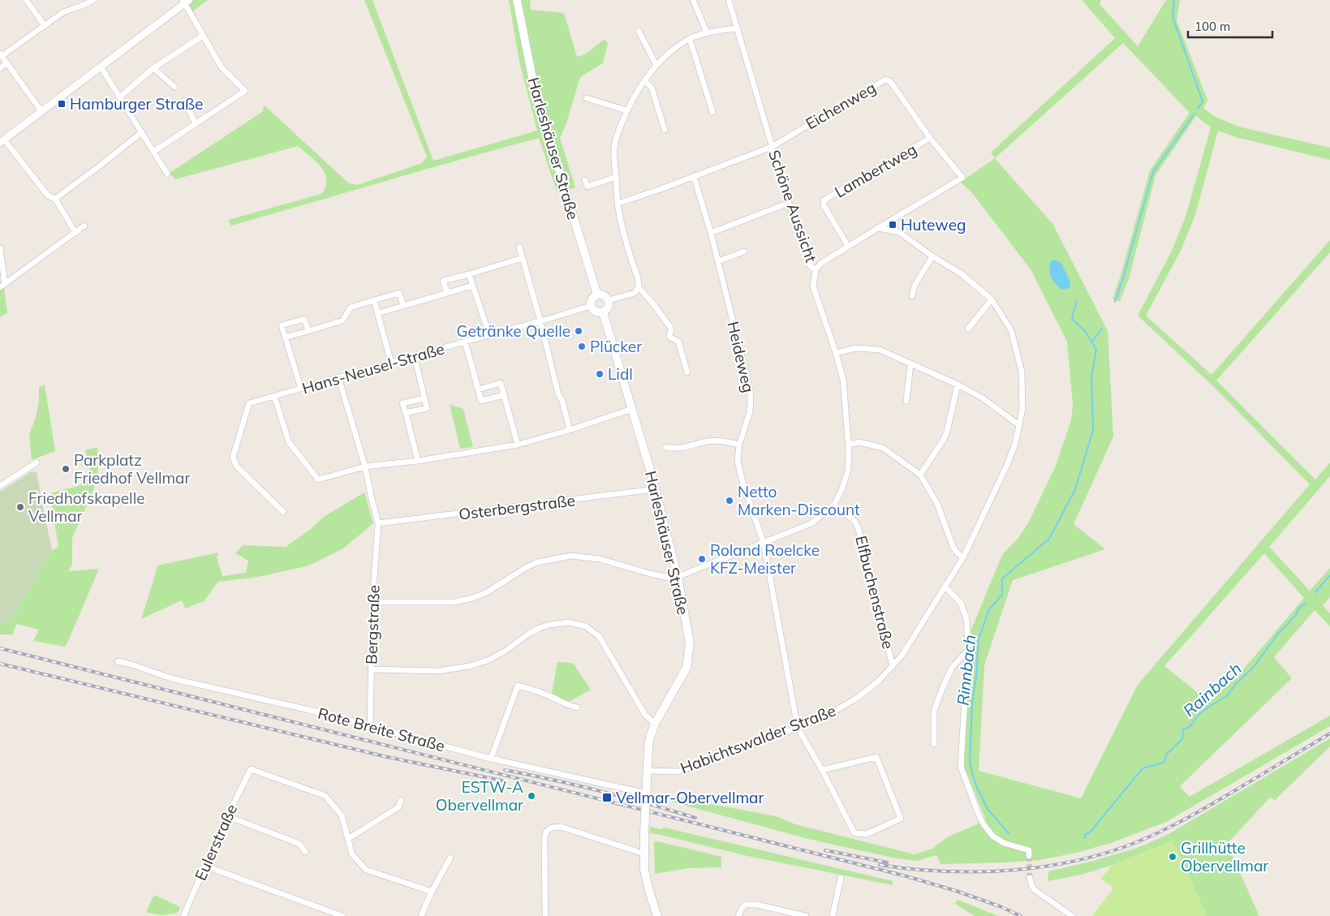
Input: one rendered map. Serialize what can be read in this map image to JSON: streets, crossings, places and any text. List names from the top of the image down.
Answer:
{
  "streets": {
    "main road": ["Harleshäuser Straße"],
    "street": [
      "Eichenweg",
      "Lambertweg",
      "Schöne Aussicht",
      "Heideweg",
      "Hans-Neusel-Straße",
      "Osterbergstraße",
      "Elfbuchenstraße",
      "Bergstraße",
      "Rote Breite Straße",
      "Habichtswalder Straße",
      "Eulerstraße"
    ]
  },
  "crossings": [
    ["Eichenweg", "Lambertweg"],
    ["Eichenweg", "Schöne Aussicht"],
    ["Eichenweg", "Habichtswalder Straße"],
    ["Harleshäuser Straße", "Schöne Aussicht"],
    ["Harleshäuser Straße", "Hans-Neusel-Straße"],
    ["Harleshäuser Straße", "Osterbergstraße"],
    ["Harleshäuser Straße", "Rote Breite Straße"],
    ["Harleshäuser Straße", "Habichtswalder Straße"],
    ["Schöne Aussicht", "Heideweg"],
    ["Schöne Aussicht", "Elfbuchenstraße"],
    ["Heideweg", "Habichtswalder Straße"],
    ["Hans-Neusel-Straße", "Bergstraße"],
    ["Osterbergstraße", "Bergstraße"],
    ["Elfbuchenstraße", "Habichtswalder Straße"],
    ["Bergstraße", "Rote Breite Straße"]
  ],
  "water": ["Rinnbach", "Rainbach"],
  "places": {
    "transit": ["Hamburger Straße", "Huteweg", "Vellmar-Obervellmar"],
    "other": [
      "Getränke Quelle",
      "Plücker",
      "Lidl",
      "Parkplatz Friedhof Vellmar",
      "Netto Marken-Discount",
      "Friedhofskapelle Vellmar",
      "Roland Roelcke KFZ-Meister",
      "ESTW-A Obervellmar",
      "Grillhütte Obervellmar"
    ]
  },
  "scale_bar": "100 m"
}
